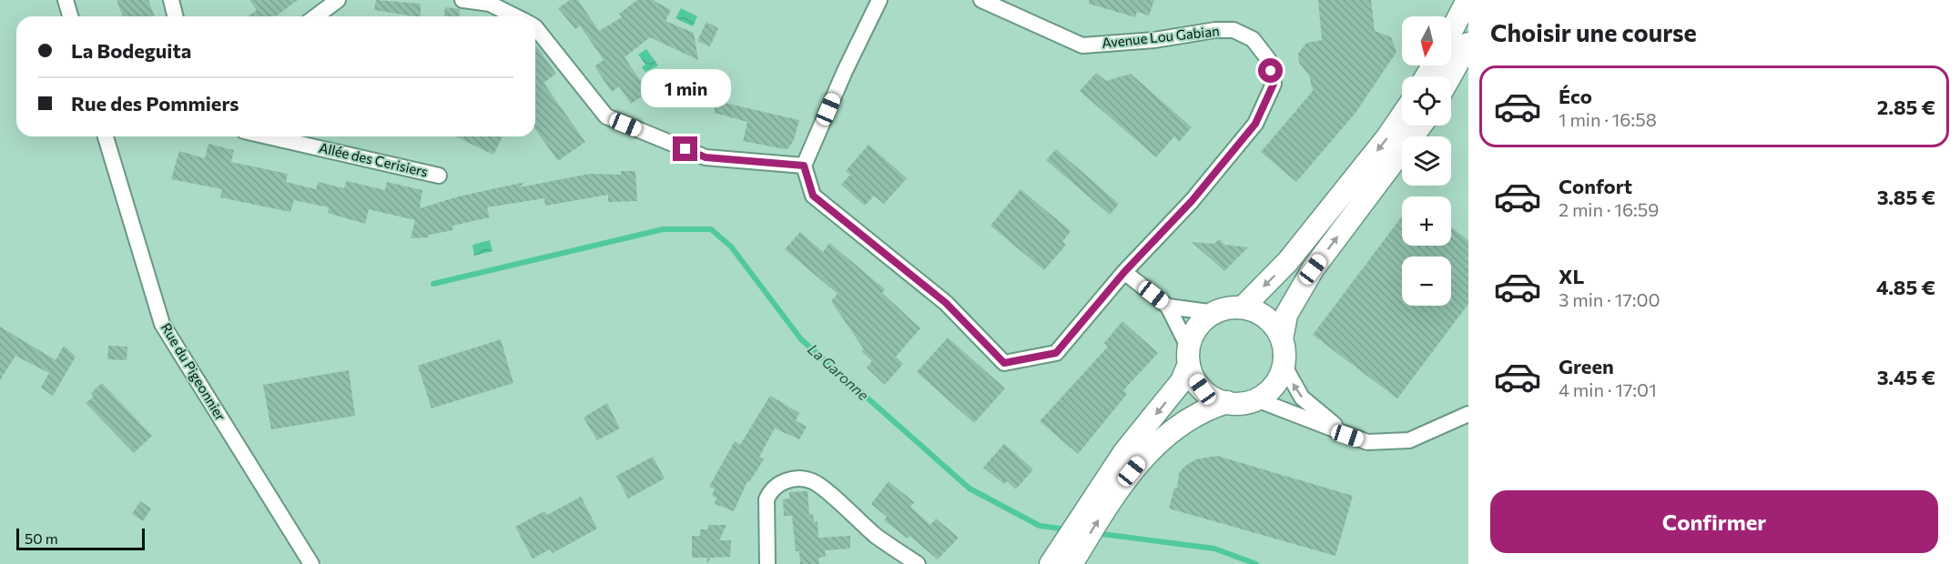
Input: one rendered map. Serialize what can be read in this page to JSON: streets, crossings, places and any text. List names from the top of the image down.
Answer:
{
  "streets": {
    "street": ["Avenue Lou Gabian", "Allée des Cerisiers", "Rue du Pigeonnier"]
  },
  "water": ["La Garonne"],
  "scale_bar": "50 m",
  "north": "bottom",
  "page": {
    "heading": "Choisir une course",
    "map_buttons": ["+", "−"],
    "banner": ["La Bodeguita", "Rue des Pommiers"],
    "list": [
      {
        "name": "Éco",
        "note": "1 min · 16:58",
        "value": "2.85 €"
      },
      {
        "name": "Confort",
        "note": "2 min · 16:59",
        "value": "3.85 €"
      },
      {
        "name": "XL",
        "note": "3 min · 17:00",
        "value": "4.85 €"
      },
      {
        "name": "Green",
        "note": "4 min · 17:01",
        "value": "3.45 €"
      }
    ],
    "bubble": "1 min",
    "buttons": "Confirmer",
    "scale": "50 m"
  }
}
